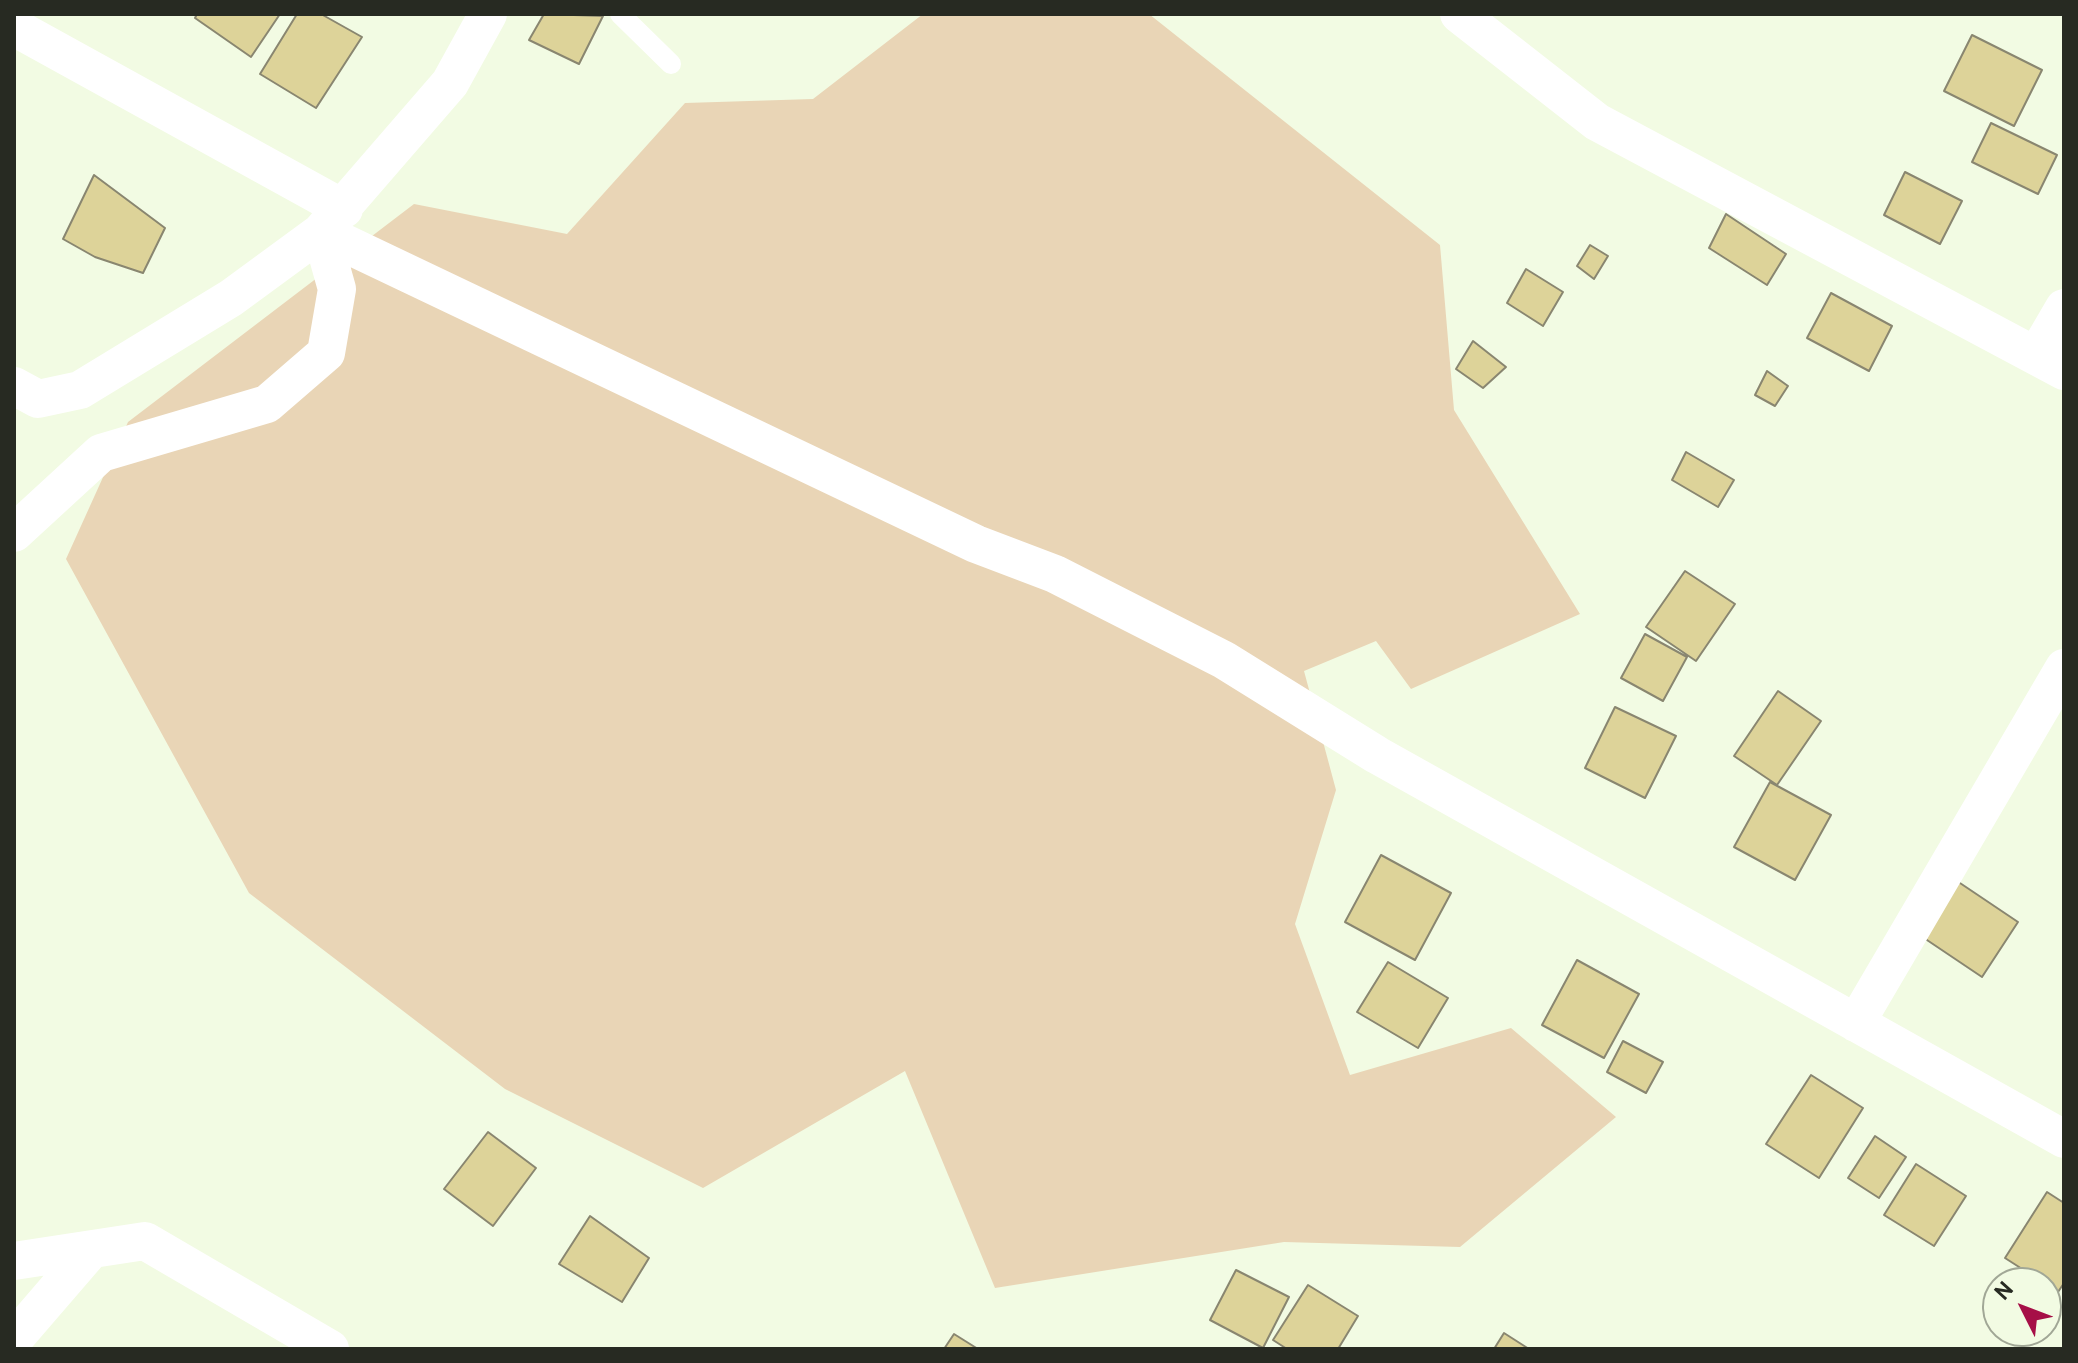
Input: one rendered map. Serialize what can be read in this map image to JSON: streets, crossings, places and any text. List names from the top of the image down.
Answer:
{
  "north": "top left"
}
